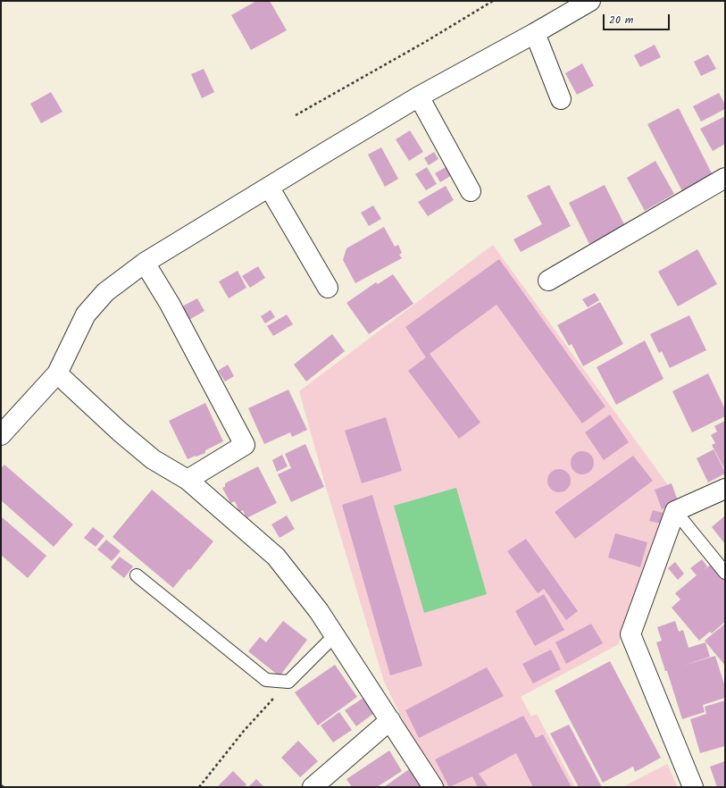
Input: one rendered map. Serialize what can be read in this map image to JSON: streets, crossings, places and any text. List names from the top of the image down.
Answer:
{
  "scale_bar": "20 m"
}
